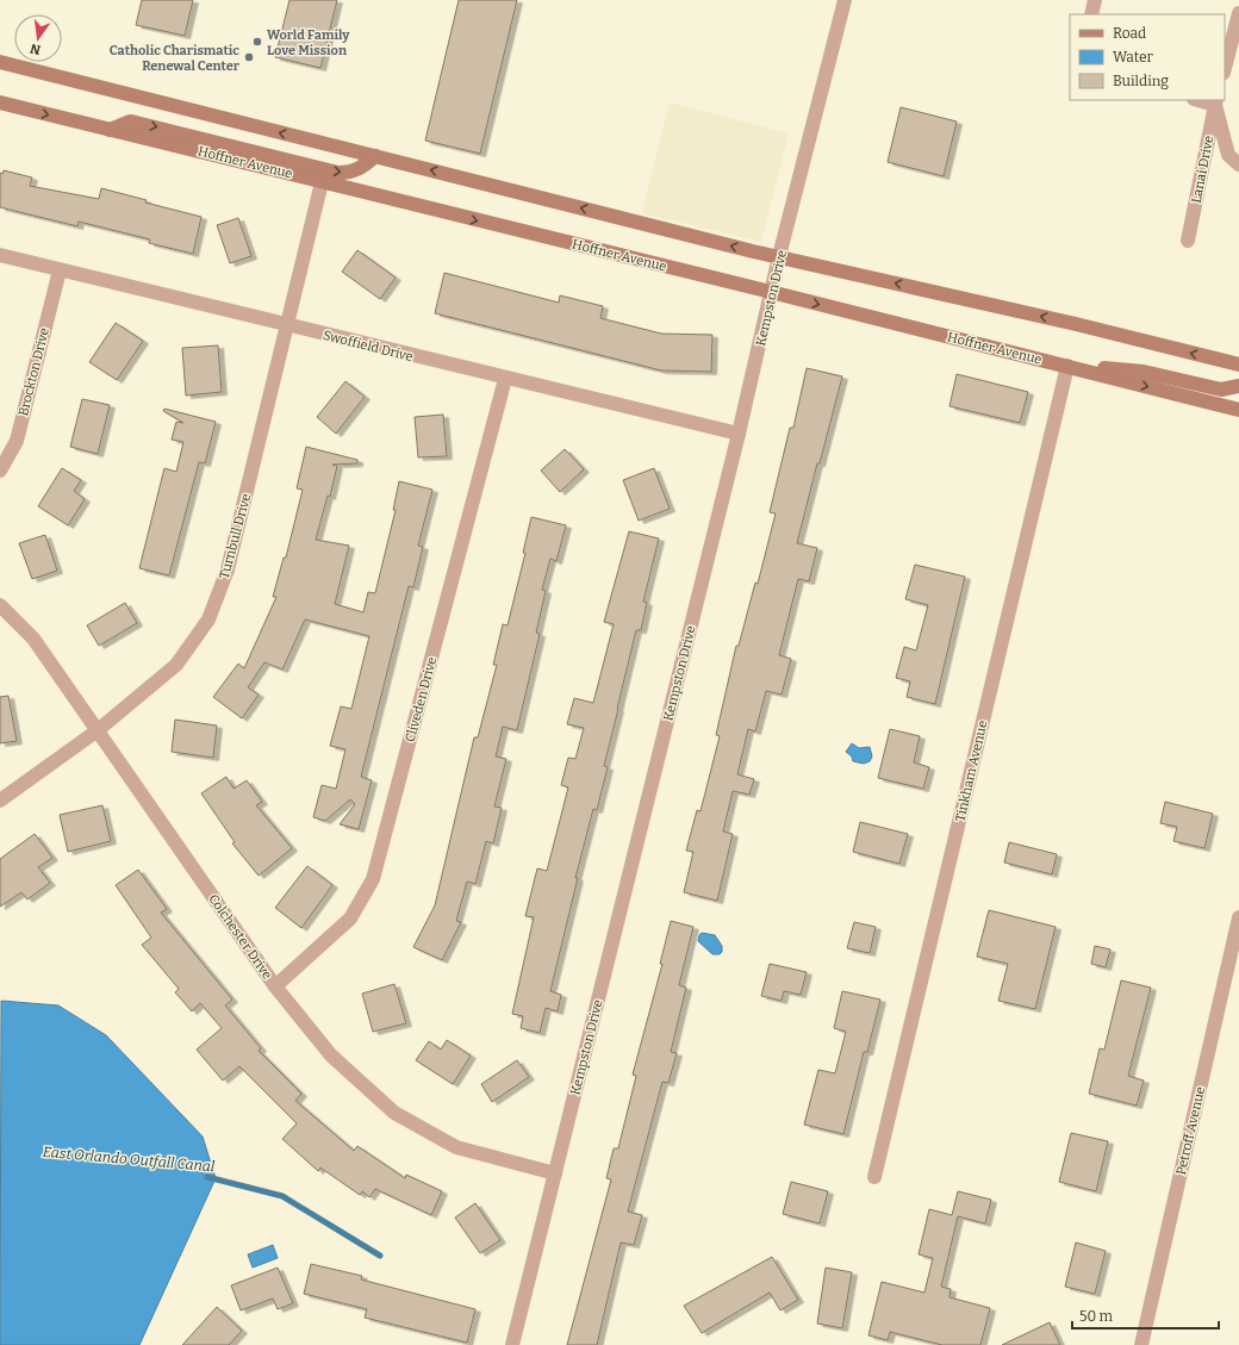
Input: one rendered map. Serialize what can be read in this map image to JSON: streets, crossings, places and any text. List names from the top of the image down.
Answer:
{
  "streets": {
    "main road": ["Hoffner Avenue"],
    "street": [
      "Lanai Drive",
      "Kempston Drive",
      "Swoffield Drive",
      "Brockton Drive",
      "Turnbull Drive",
      "Cliveden Drive",
      "Tinkham Avenue",
      "Colchester Drive",
      "Petroff Avenue"
    ]
  },
  "crossings": [
    ["Hoffner Avenue", "Kempston Drive"],
    ["Hoffner Avenue", "Turnbull Drive"],
    ["Hoffner Avenue", "Tinkham Avenue"],
    ["Kempston Drive", "Swoffield Drive"],
    ["Kempston Drive", "Colchester Drive"],
    ["Swoffield Drive", "Brockton Drive"],
    ["Swoffield Drive", "Turnbull Drive"],
    ["Swoffield Drive", "Cliveden Drive"],
    ["Turnbull Drive", "Colchester Drive"],
    ["Cliveden Drive", "Colchester Drive"]
  ],
  "water": ["East Orlando Outfall Canal"],
  "places": ["World Family Love Mission", "Catholic Charismatic Renewal Center"],
  "legend": ["Road", "Water", "Building"],
  "scale_bar": "50 m",
  "north": "bottom"
}
